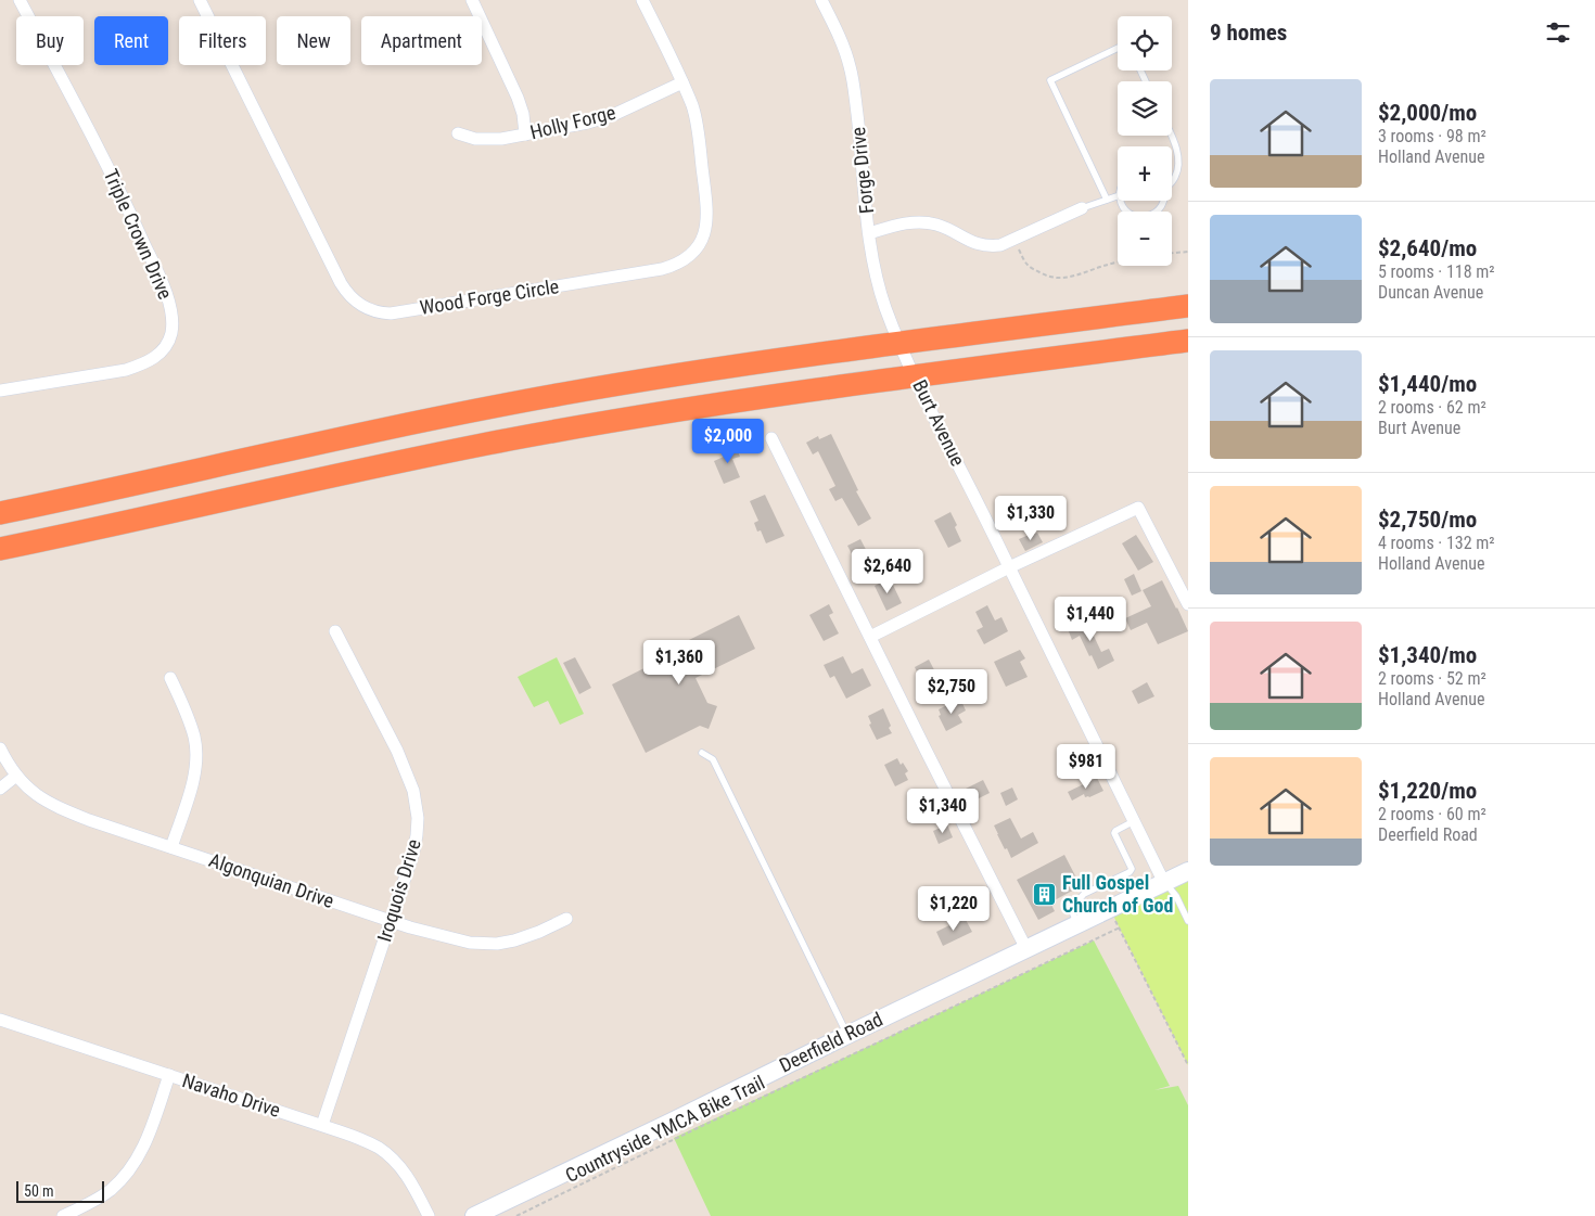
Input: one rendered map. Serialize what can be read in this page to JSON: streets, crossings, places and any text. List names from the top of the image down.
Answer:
{
  "streets": {
    "street": [
      "Holly Forge",
      "Forge Drive",
      "Triple Crown Drive",
      "Wood Forge Circle",
      "Burt Avenue",
      "Algonquian Drive",
      "Iroquois Drive",
      "Deerfield Road",
      "Navaho Drive"
    ],
    "path": ["Countryside YMCA Bike Trail"]
  },
  "crossings": [
    ["Holly Forge", "Wood Forge Circle"],
    ["Forge Drive", "Burt Avenue"],
    ["Burt Avenue", "Deerfield Road"],
    ["Algonquian Drive", "Iroquois Drive"],
    ["Iroquois Drive", "Navaho Drive"]
  ],
  "places": {
    "building": ["Full Gospel Church of God"]
  },
  "scale_bar": "50 m",
  "page": {
    "heading": "9 homes",
    "map_buttons": ["+", "−"],
    "chip": [
      "Buy",
      "Rent",
      "Filters",
      "New",
      "Apartment"
    ],
    "list": [
      {
        "name": "$2,000/mo",
        "note": "3 rooms · 98 m² · Holland Avenue"
      },
      {
        "name": "$2,640/mo",
        "note": "5 rooms · 118 m² · Duncan Avenue"
      },
      {
        "name": "$1,440/mo",
        "note": "2 rooms · 62 m² · Burt Avenue"
      },
      {
        "name": "$2,750/mo",
        "note": "4 rooms · 132 m² · Holland Avenue"
      },
      {
        "name": "$1,340/mo",
        "note": "2 rooms · 52 m² · Holland Avenue"
      },
      {
        "name": "$1,220/mo",
        "note": "2 rooms · 60 m² · Deerfield Road"
      }
    ],
    "price": [
      "$2,000",
      "$1,330",
      "$2,640",
      "$1,440",
      "$1,360",
      "$2,750",
      "$981",
      "$1,340",
      "$1,220"
    ],
    "scale": "50 m"
  }
}
